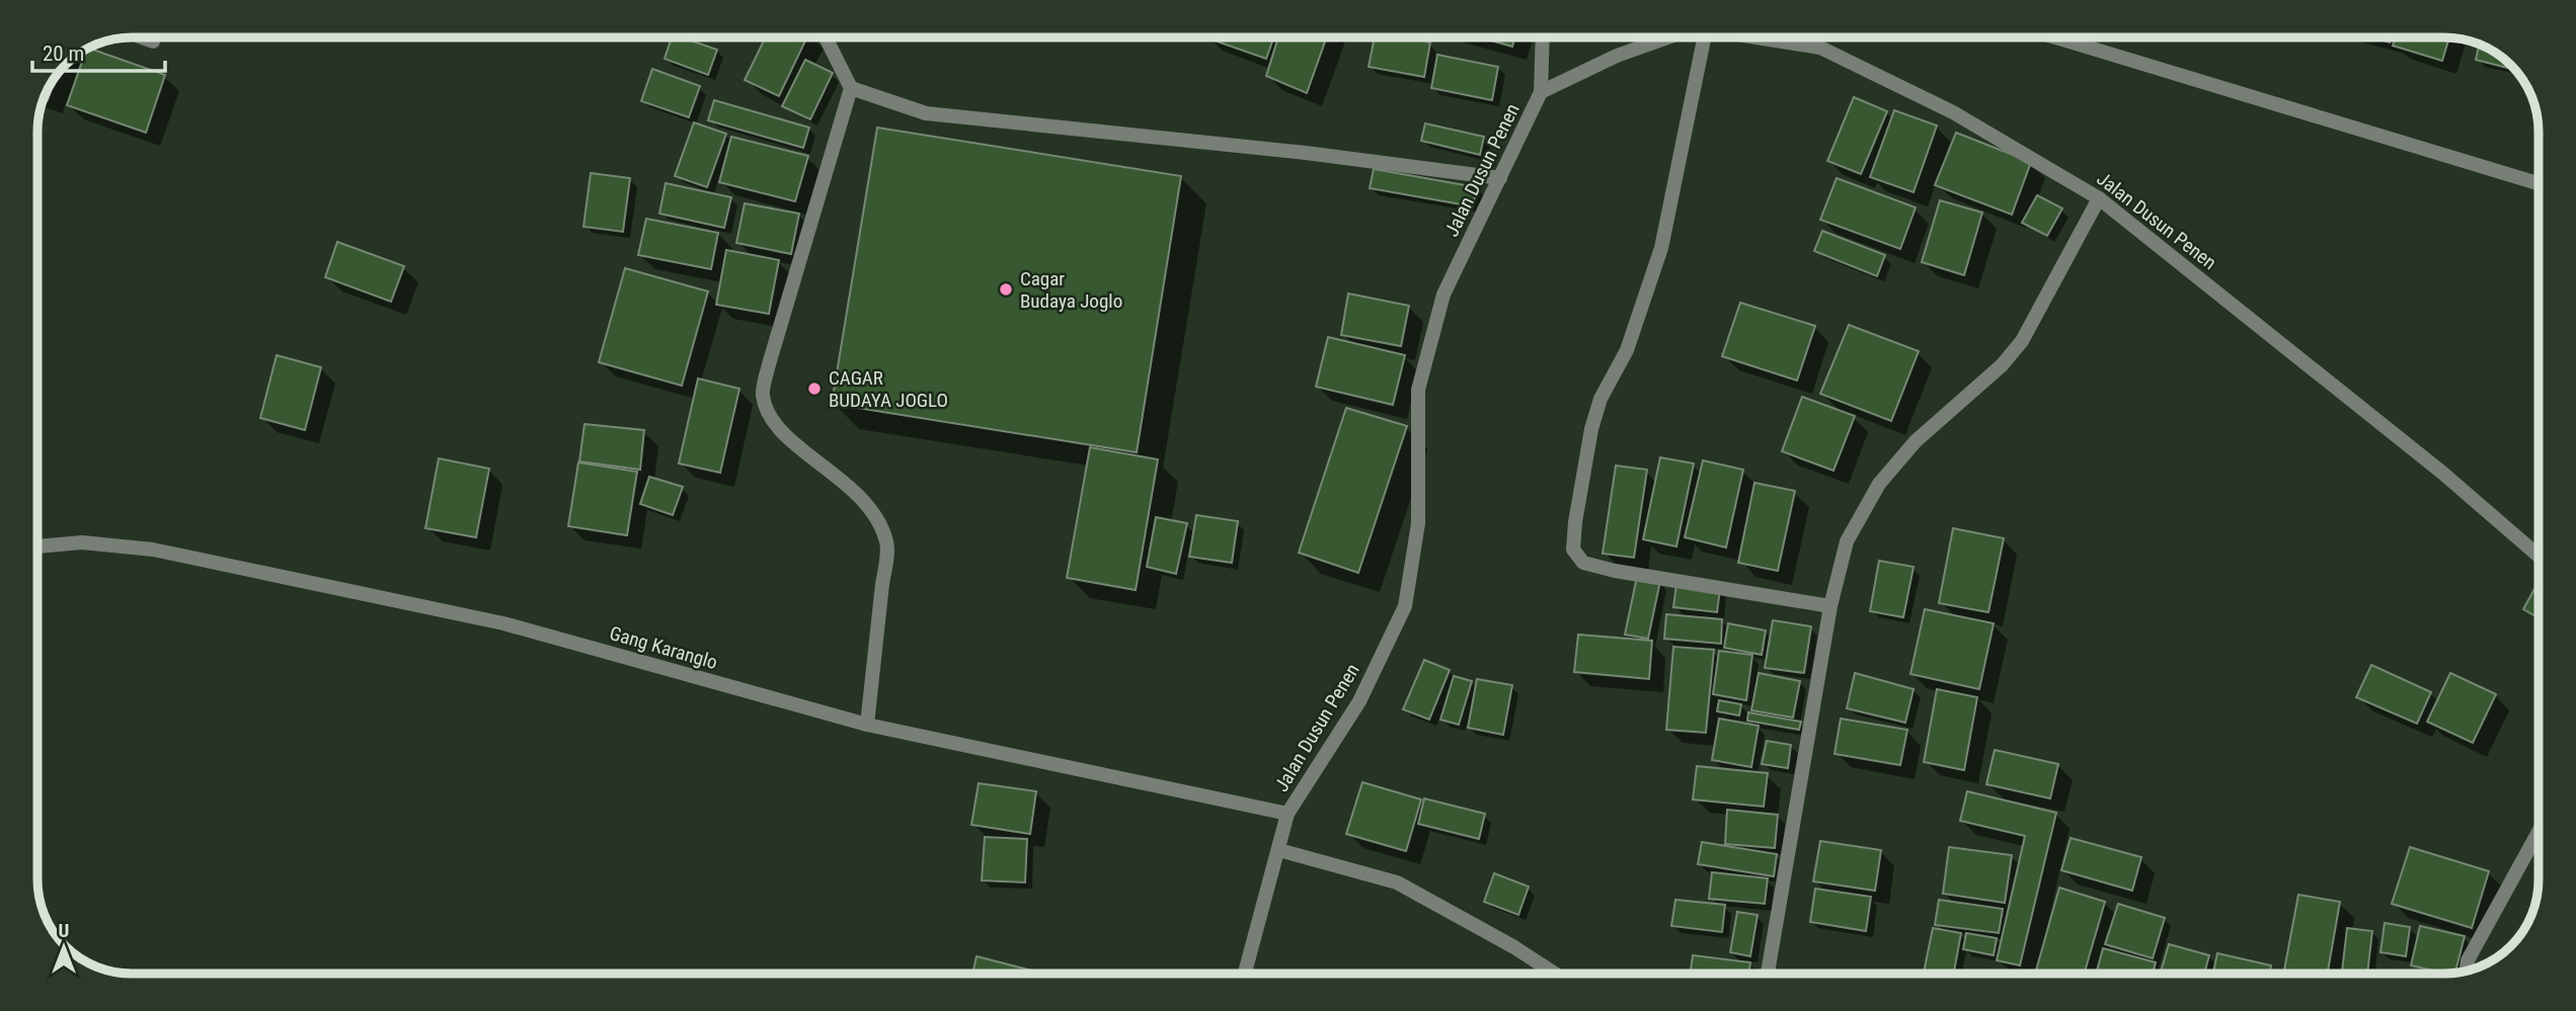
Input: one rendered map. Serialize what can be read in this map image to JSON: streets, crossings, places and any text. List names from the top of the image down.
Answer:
{
  "streets": {
    "street": ["Jalan Dusun Penen", "Gang Karanglo"]
  },
  "crossings": [
    ["Jalan Dusun Penen", "Gang Karanglo"]
  ],
  "places": ["Cagar Budaya Joglo", "CAGAR BUDAYA JOGLO"],
  "scale_bar": "20 m",
  "north": "top"
}
